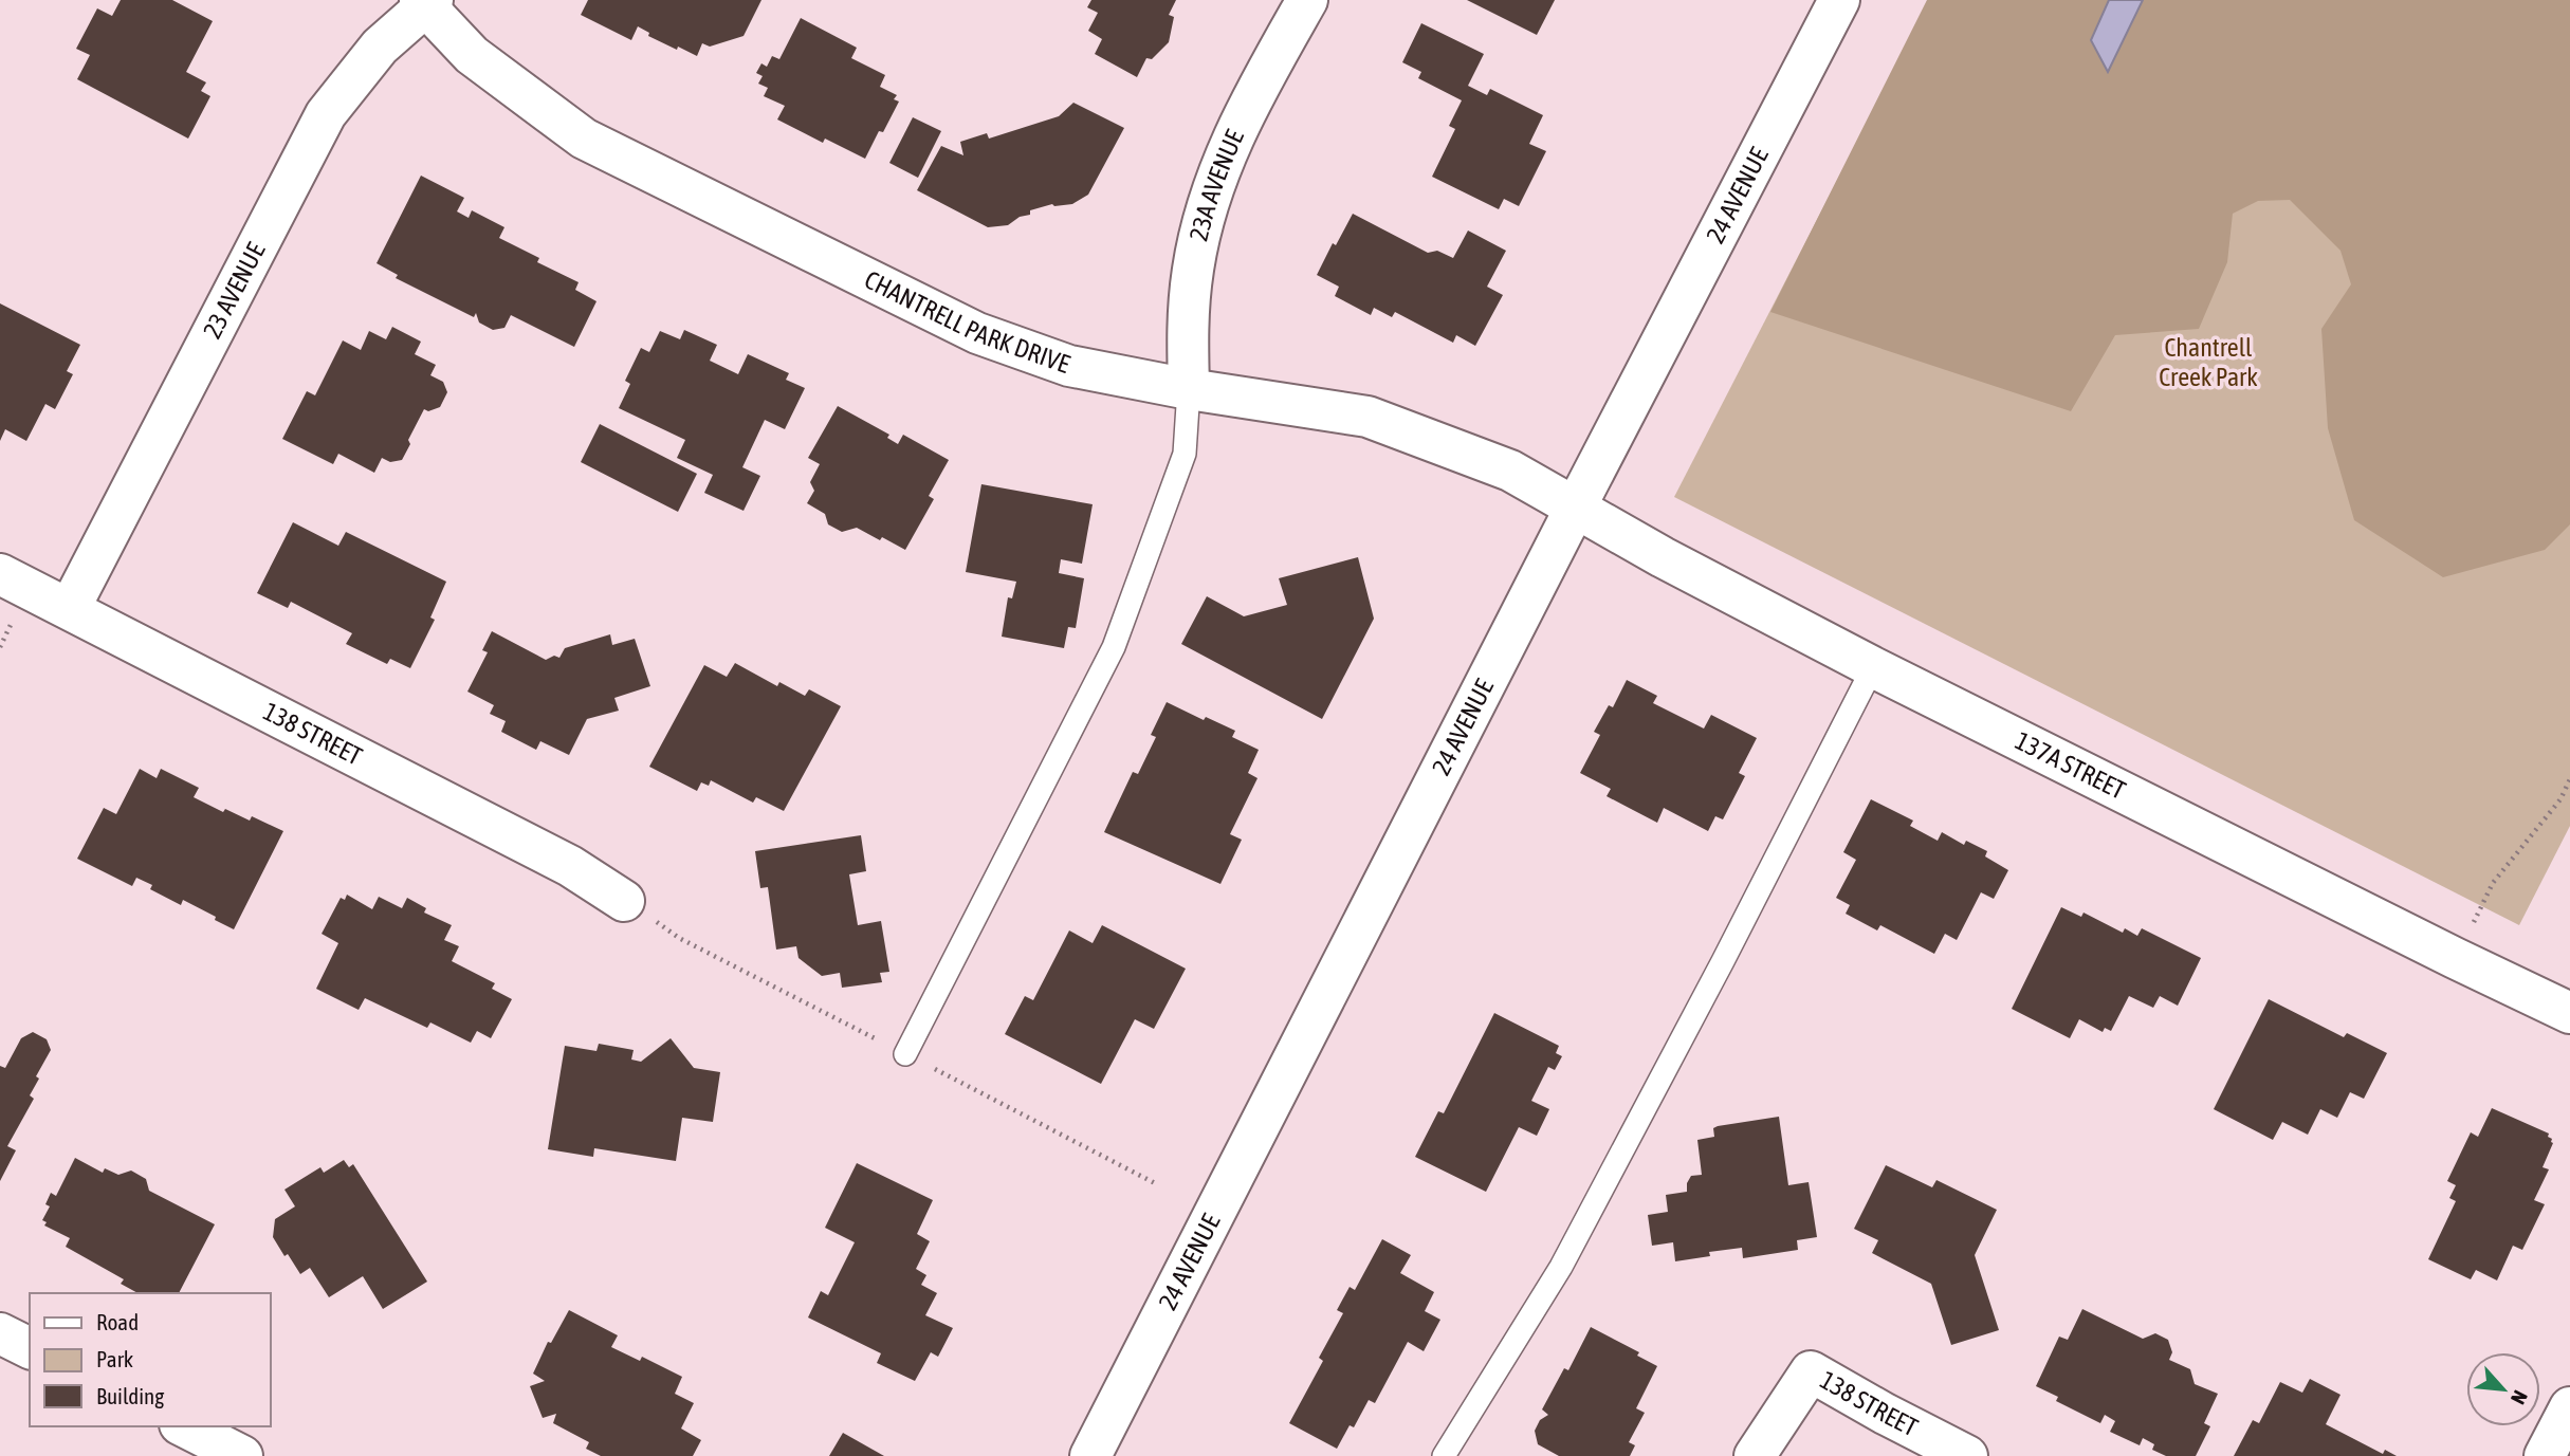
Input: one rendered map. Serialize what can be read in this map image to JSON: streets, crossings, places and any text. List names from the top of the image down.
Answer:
{
  "streets": {
    "street": [
      "23A AVENUE",
      "24 AVENUE",
      "23 AVENUE",
      "CHANTRELL PARK DRIVE",
      "138 STREET",
      "137A STREET"
    ]
  },
  "crossings": [
    ["23A AVENUE", "CHANTRELL PARK DRIVE"],
    ["24 AVENUE", "CHANTRELL PARK DRIVE"],
    ["24 AVENUE", "137A STREET"],
    ["23 AVENUE", "CHANTRELL PARK DRIVE"],
    ["23 AVENUE", "138 STREET"],
    ["CHANTRELL PARK DRIVE", "137A STREET"]
  ],
  "parks": ["Chantrell Creek Park"],
  "legend": ["Road", "Park", "Building"],
  "north": "bottom right"
}
